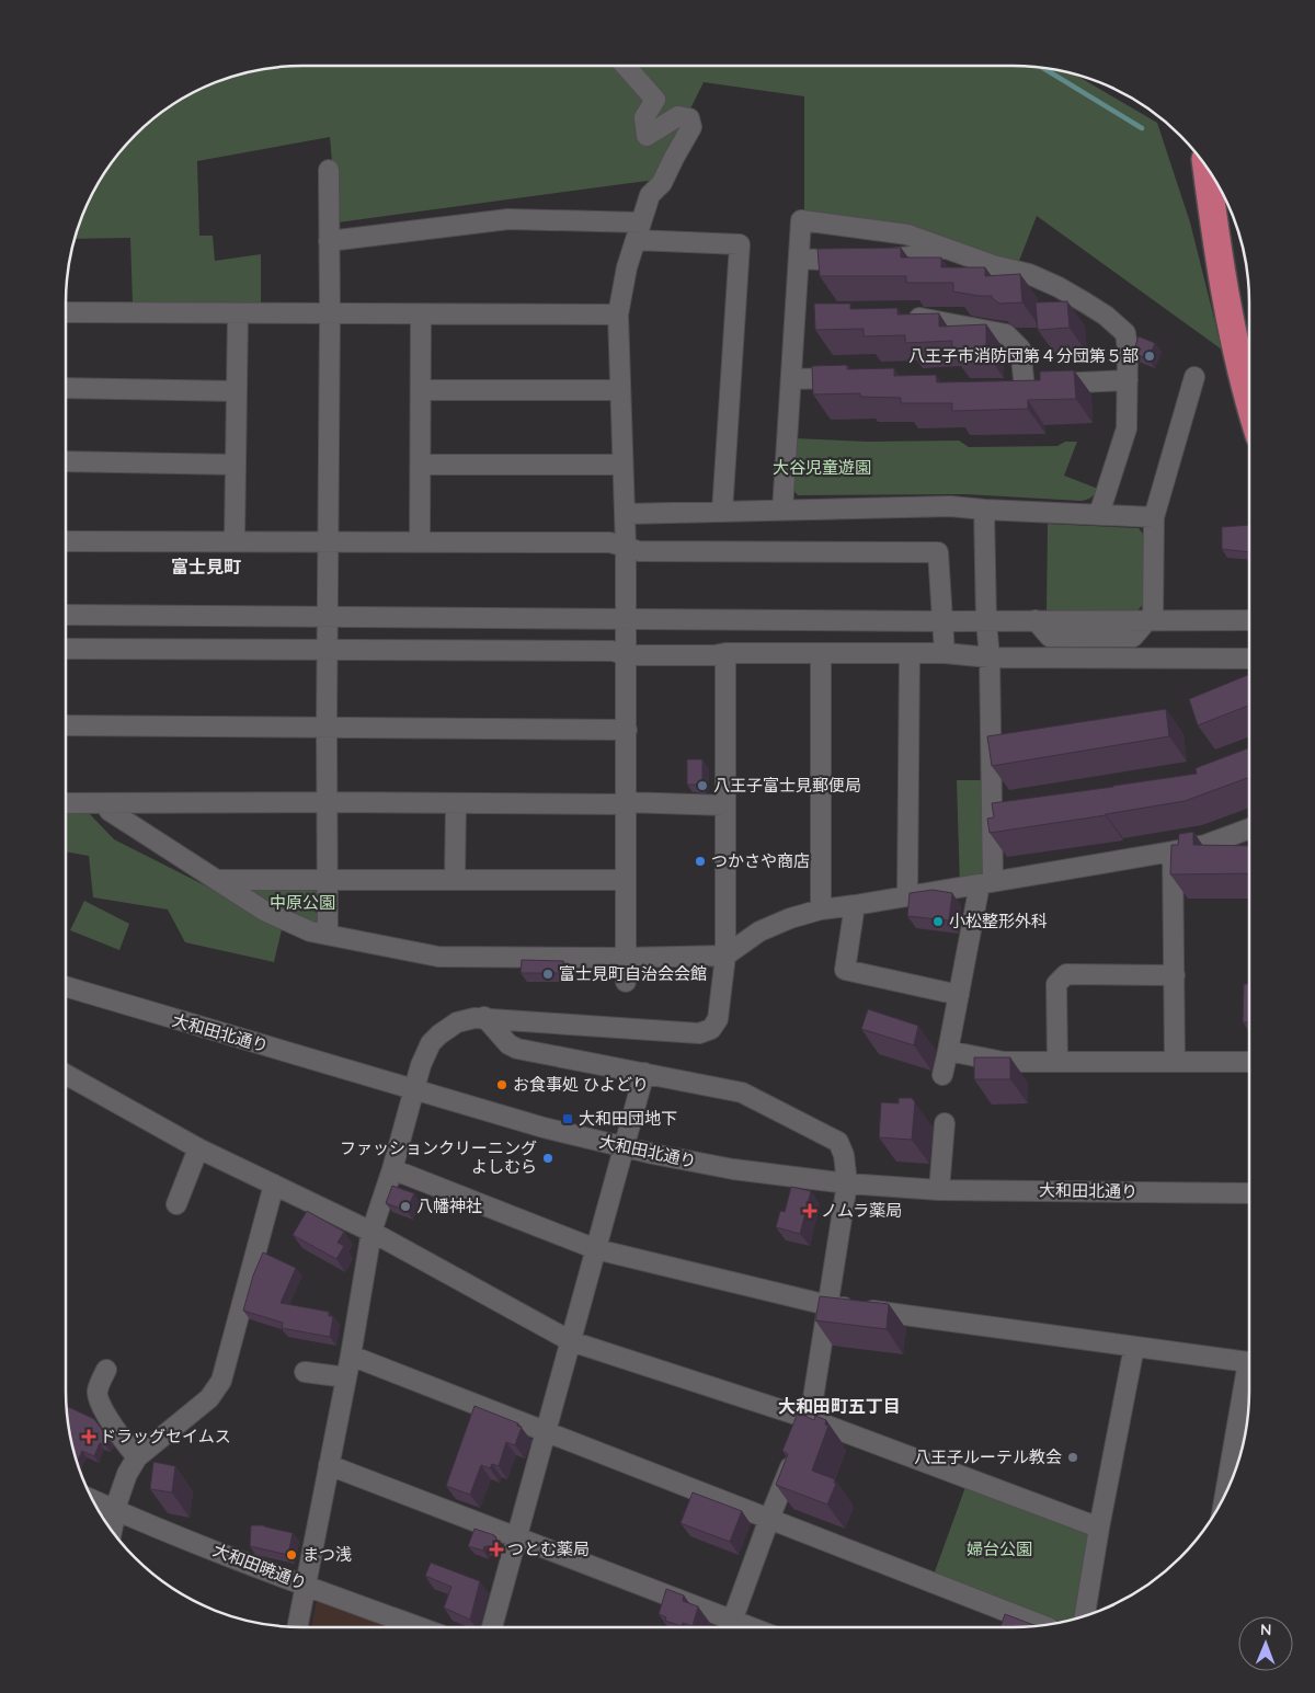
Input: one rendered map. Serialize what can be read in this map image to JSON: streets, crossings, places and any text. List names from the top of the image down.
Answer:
{
  "streets": {
    "street": ["大和田北通り", "大和田暁通り"]
  },
  "districts": ["富士見町", "大和田町五丁目"],
  "parks": ["大谷児童遊園", "中原公園", "婦台公園"],
  "places": {
    "other": [
      "八王子市消防団第４分団第５部",
      "八王子富士見郵便局",
      "つかさや商店",
      "小松整形外科",
      "富士見町自治会会館",
      "お食事処 ひよどり",
      "ファッションクリーニング よしむら",
      "八幡神社",
      "八王子ルーテル教会",
      "まつ浅"
    ],
    "transit": ["大和田団地下"],
    "health": ["ノムラ薬局", "ドラッグセイムス", "つとむ薬局"]
  },
  "north": "top"
}
